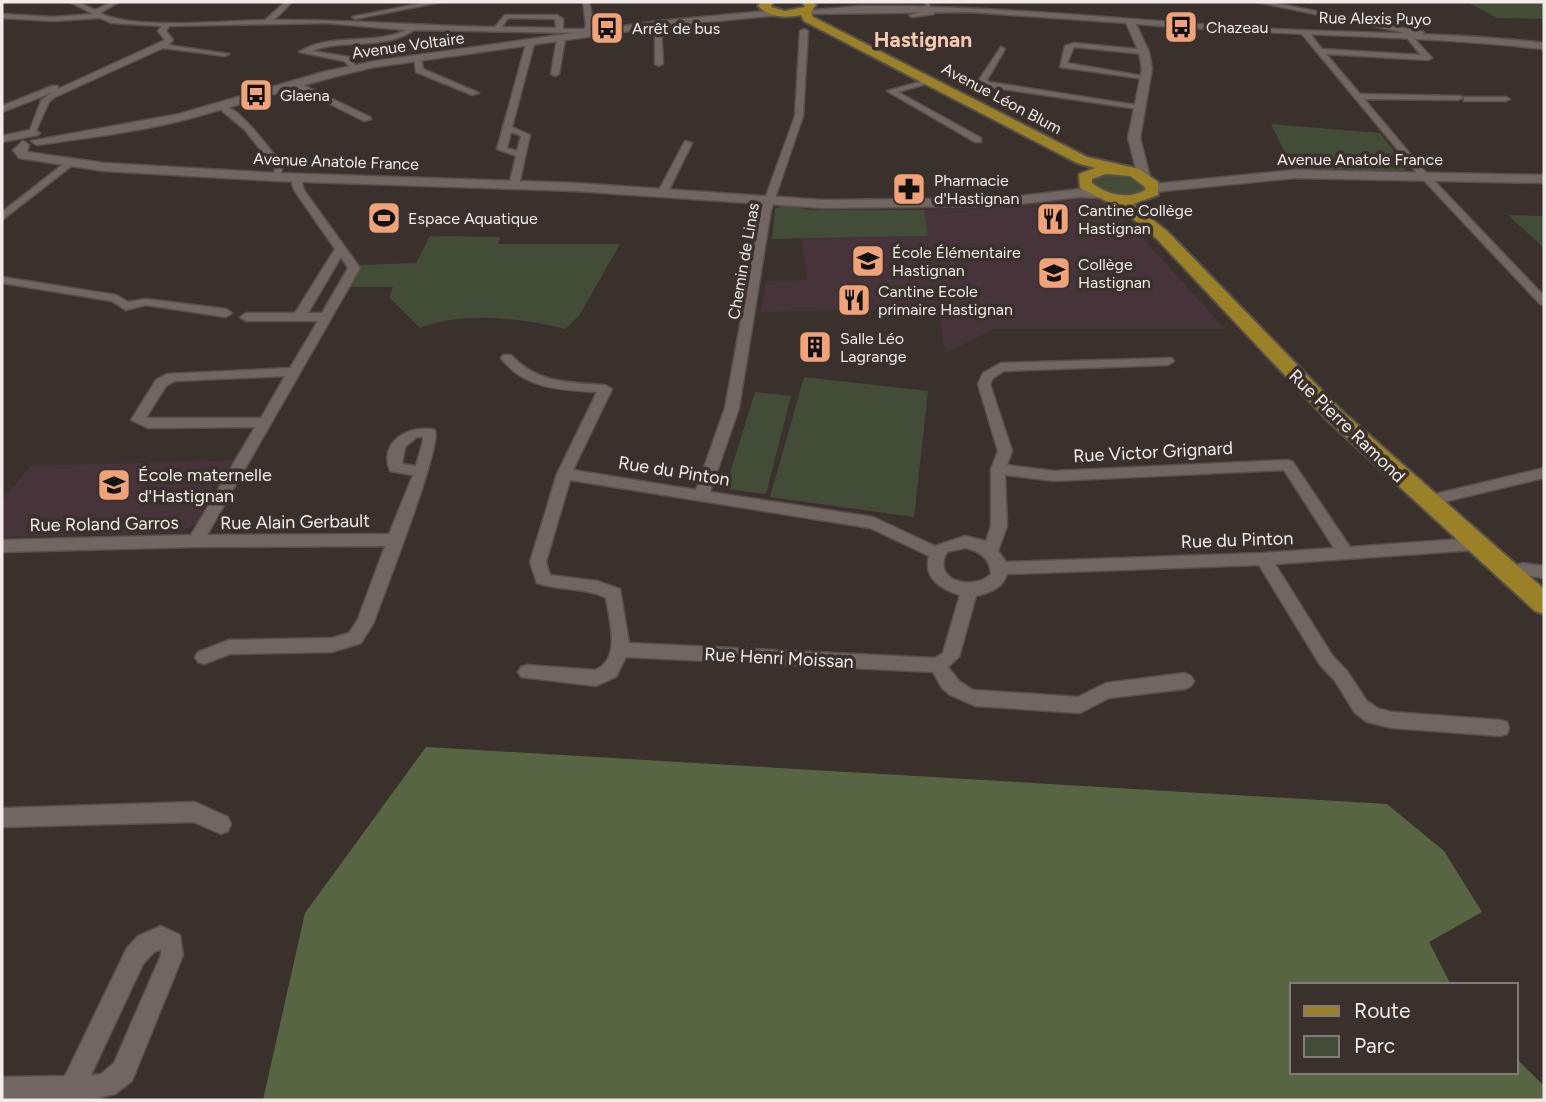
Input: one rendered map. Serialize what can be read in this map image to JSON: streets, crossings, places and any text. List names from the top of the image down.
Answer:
{
  "streets": {
    "main road": ["Avenue Léon Blum", "Rue Pierre Ramond"],
    "street": [
      "Rue Alexis Puyo",
      "Avenue Voltaire",
      "Avenue Anatole France",
      "Chemin de Linas",
      "Rue Victor Grignard",
      "Rue du Pinton",
      "Rue Alain Gerbault",
      "Rue Roland Garros",
      "Rue Henri Moissan"
    ]
  },
  "crossings": [
    ["Rue Alexis Puyo", "Avenue Léon Blum"],
    ["Rue Alexis Puyo", "Rue Pierre Ramond"],
    ["Avenue Voltaire", "Avenue Léon Blum"],
    ["Avenue Voltaire", "Avenue Anatole France"],
    ["Avenue Léon Blum", "Avenue Anatole France"],
    ["Avenue Léon Blum", "Rue Pierre Ramond"],
    ["Avenue Anatole France", "Chemin de Linas"],
    ["Avenue Anatole France", "Rue Pierre Ramond"],
    ["Avenue Anatole France", "Rue Roland Garros"],
    ["Chemin de Linas", "Rue du Pinton"],
    ["Rue Pierre Ramond", "Rue du Pinton"],
    ["Rue Victor Grignard", "Rue du Pinton"],
    ["Rue Alain Gerbault", "Rue Roland Garros"]
  ],
  "districts": ["Hastignan"],
  "places": {
    "bus stop": ["Chazeau", "Arrêt de bus", "Glaena"],
    "pharmacy": ["Pharmacie d'Hastignan"],
    "sports": ["Espace Aquatique"],
    "restaurant": ["Cantine Collège Hastignan", "Cantine Ecole primaire Hastignan"],
    "school or university": ["École Élémentaire Hastignan", "Collège Hastignan", "École maternelle d'Hastignan"],
    "building": ["Salle Léo Lagrange"]
  },
  "legend": ["Route", "Parc"]
}
